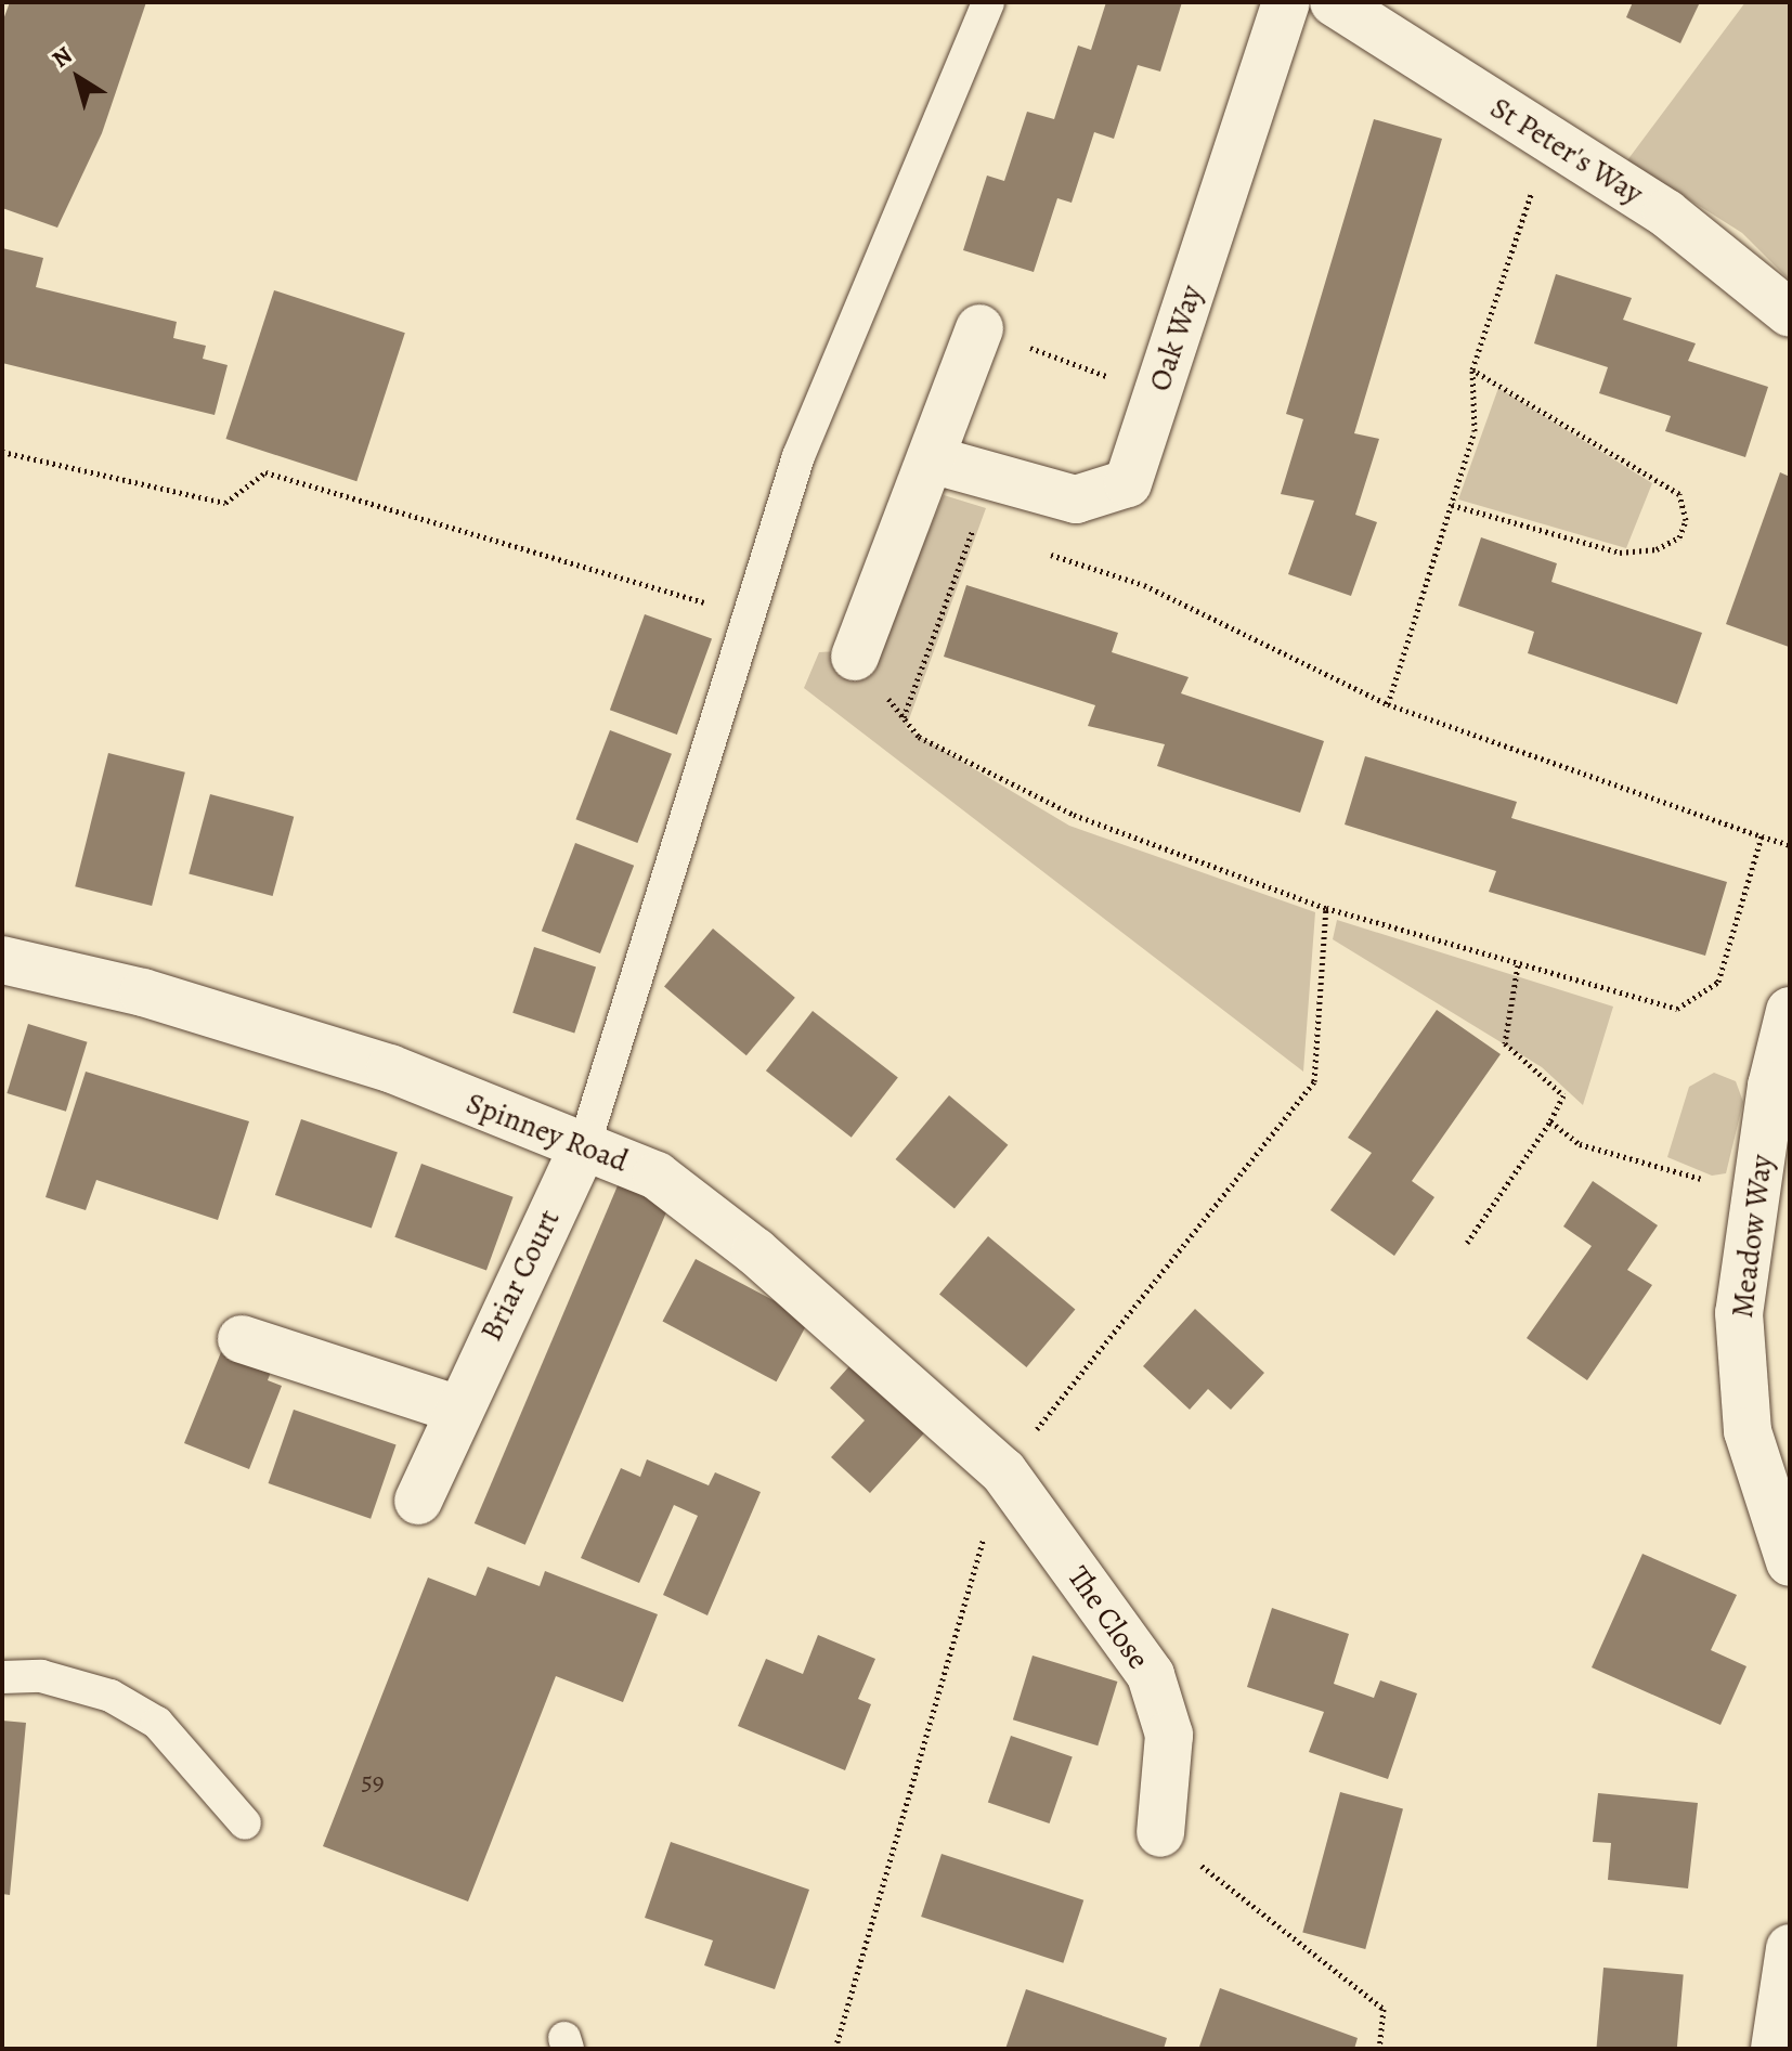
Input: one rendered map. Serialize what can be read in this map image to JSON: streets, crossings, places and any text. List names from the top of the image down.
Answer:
{
  "streets": {
    "street": [
      "St Peter's Way",
      "Oak Way",
      "Spinney Road",
      "Meadow Way",
      "Briar Court",
      "The Close"
    ]
  },
  "crossings": [
    ["Spinney Road", "Briar Court"],
    ["Spinney Road", "The Close"]
  ],
  "house_numbers": ["59"],
  "north": "top left"
}
